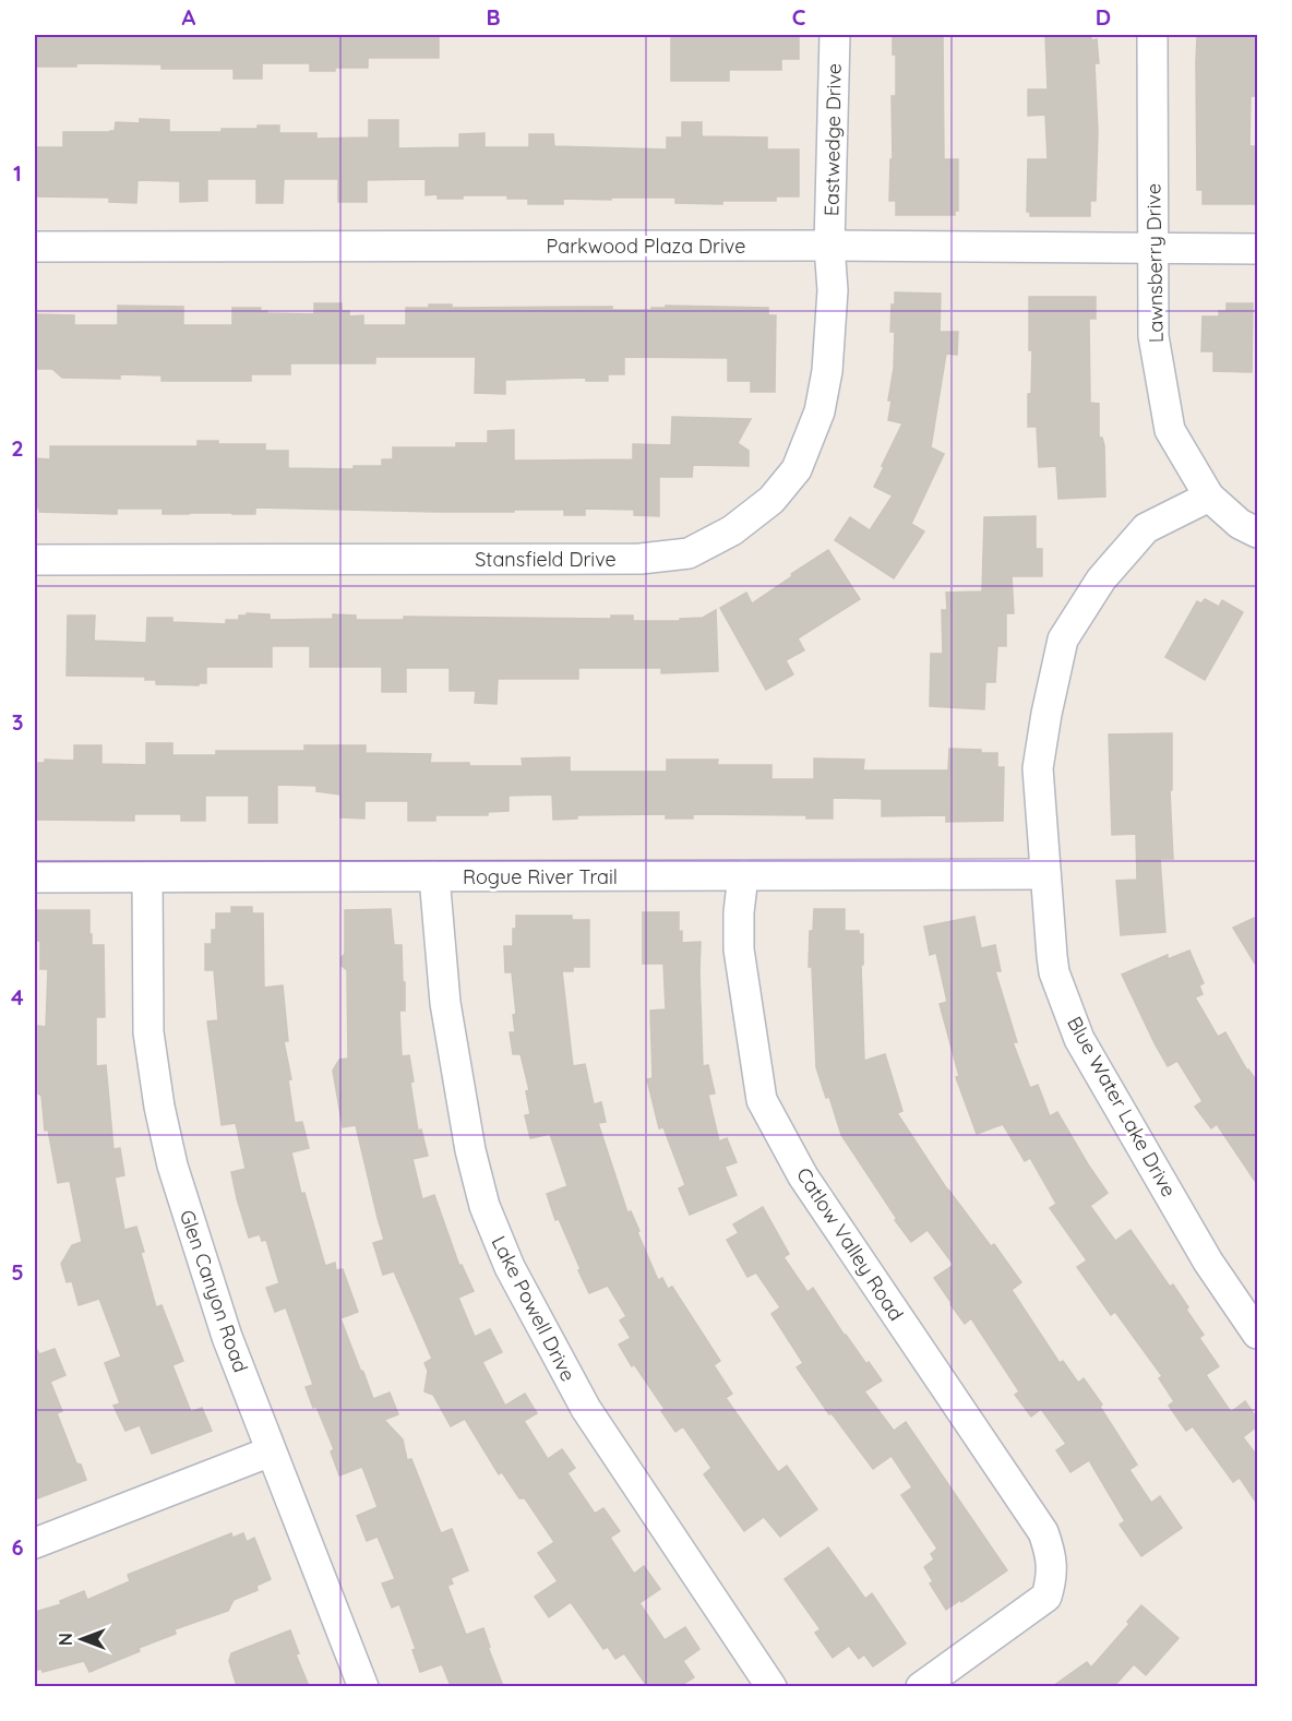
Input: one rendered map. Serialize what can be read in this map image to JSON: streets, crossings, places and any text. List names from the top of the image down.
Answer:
{
  "streets": {
    "street": [
      "Eastwedge Drive",
      "Parkwood Plaza Drive",
      "Lawnsberry Drive",
      "Stansfield Drive",
      "Rogue River Trail",
      "Blue Water Lake Drive",
      "Catlow Valley Road",
      "Glen Canyon Road",
      "Lake Powell Drive"
    ]
  },
  "crossings": [
    ["Eastwedge Drive", "Parkwood Plaza Drive"],
    ["Eastwedge Drive", "Stansfield Drive"],
    ["Parkwood Plaza Drive", "Lawnsberry Drive"],
    ["Parkwood Plaza Drive", "Stansfield Drive"],
    ["Lawnsberry Drive", "Blue Water Lake Drive"],
    ["Rogue River Trail", "Blue Water Lake Drive"],
    ["Rogue River Trail", "Catlow Valley Road"],
    ["Rogue River Trail", "Glen Canyon Road"],
    ["Rogue River Trail", "Lake Powell Drive"]
  ],
  "north": "left",
  "grid": {
    "columns": [
      "A",
      "B",
      "C",
      "D"
    ],
    "rows": [
      "1",
      "2",
      "3",
      "4",
      "5",
      "6"
    ]
  }
}
